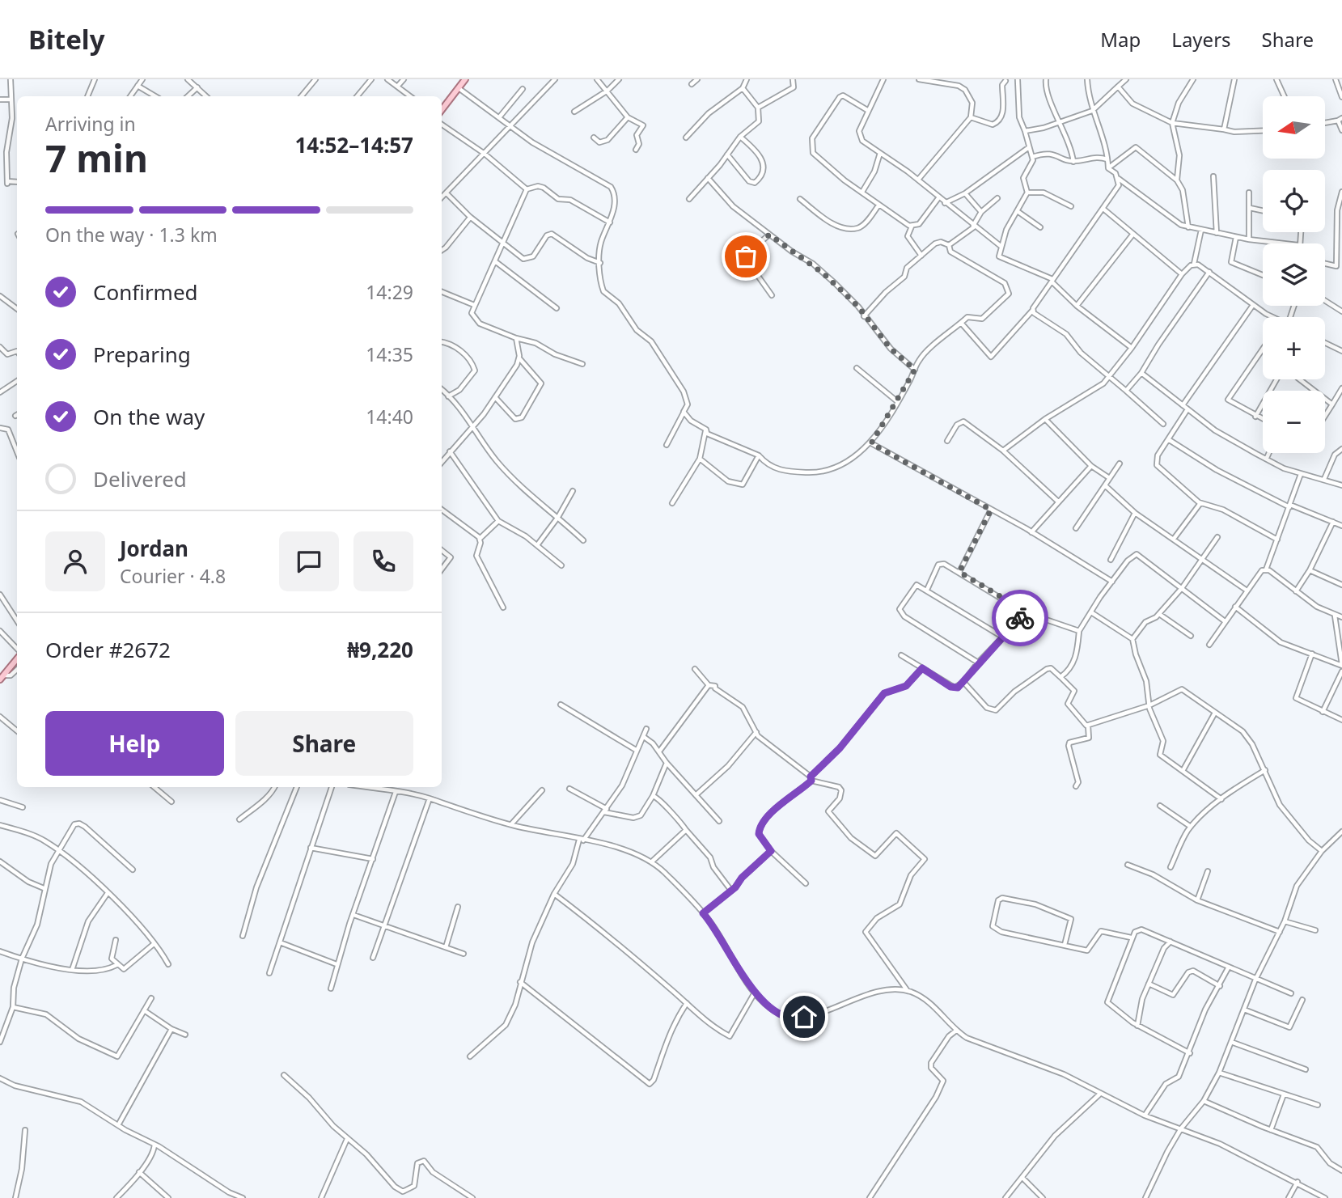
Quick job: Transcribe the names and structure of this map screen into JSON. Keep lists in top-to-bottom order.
{
  "north": "left",
  "page": {
    "header": "Bitely",
    "nav": ["Map", "Layers", "Share"],
    "map_buttons": ["+", "−"],
    "heading": ["7 min", "Arriving in", "14:52–14:57"],
    "panel": [
      "Jordan",
      "Courier · 4.8",
      "Order #2672",
      "₦9,220"
    ],
    "bar": "On the way · 1.3 km",
    "list": [
      ["Confirmed", "14:29"],
      ["Preparing", "14:35"],
      ["On the way", "14:40"],
      "Delivered"
    ],
    "buttons": ["Help", "Share"]
  }
}
